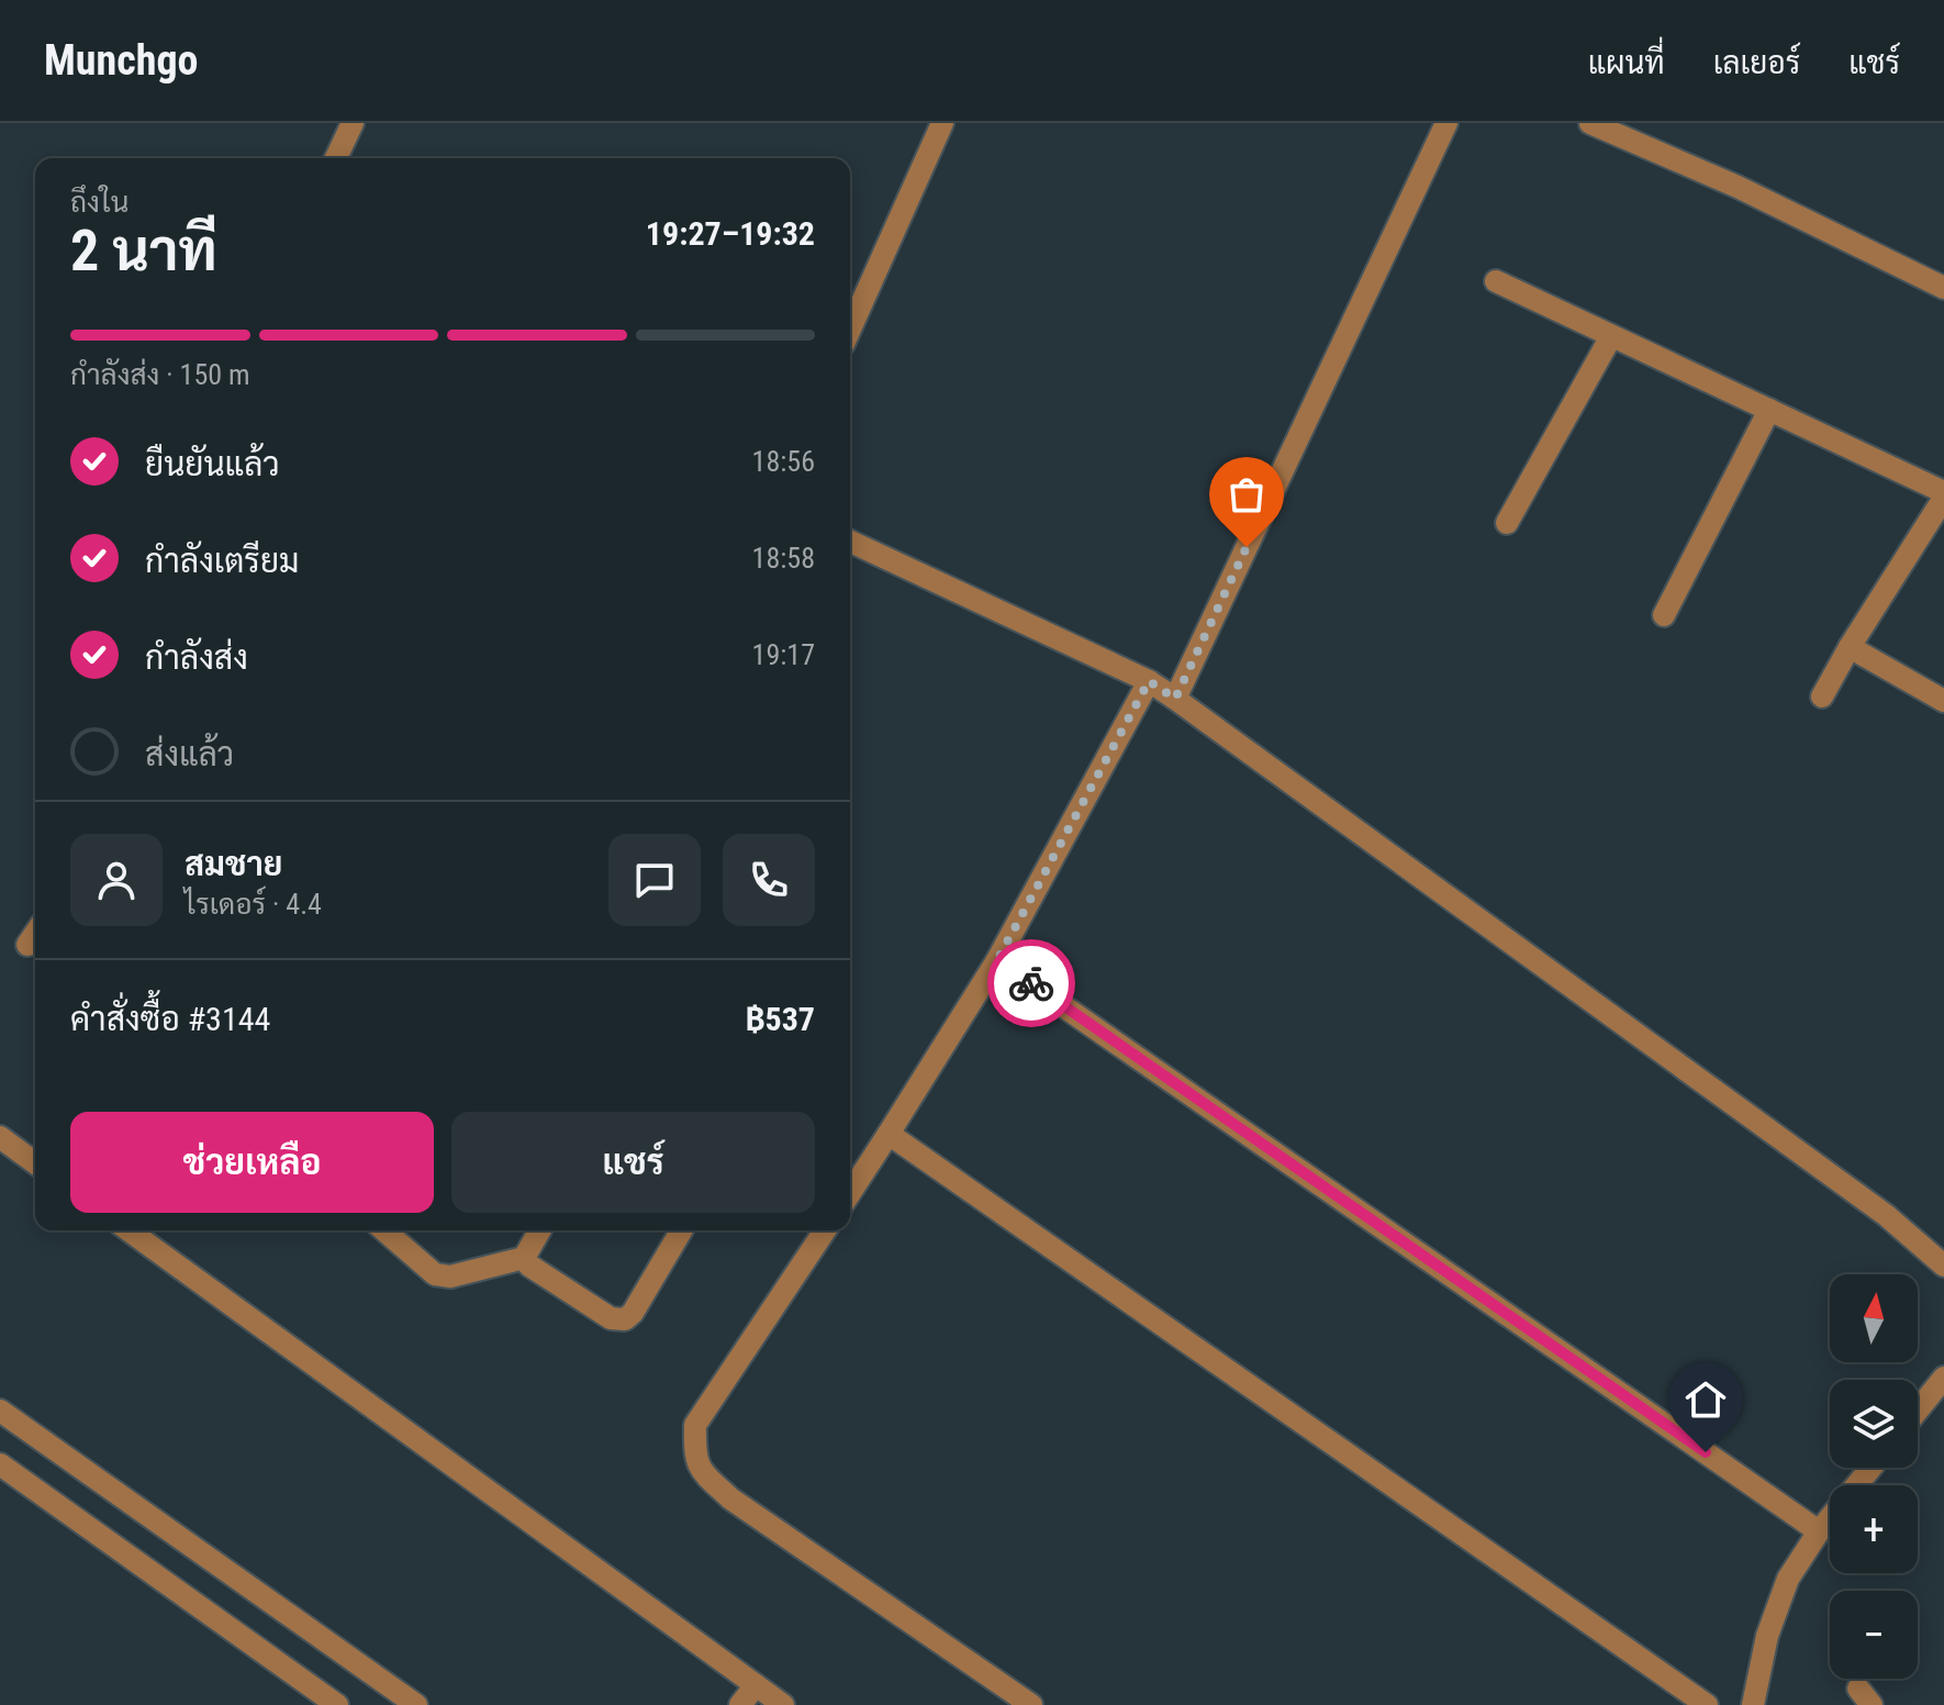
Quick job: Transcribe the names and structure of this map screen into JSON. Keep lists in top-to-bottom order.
{
  "north": "top",
  "page": {
    "header": "Munchgo",
    "nav": ["แผนที่", "เลเยอร์", "แชร์"],
    "heading": ["2 นาที", "ถึงใน", "19:27–19:32"],
    "panel": [
      "สมชาย",
      "ไรเดอร์ · 4.4",
      "คำสั่งซื้อ #3144",
      "฿537"
    ],
    "bar": "กำลังส่ง · 150 m",
    "list": [
      ["ยืนยันแล้ว", "18:56"],
      ["กำลังเตรียม", "18:58"],
      ["กำลังส่ง", "19:17"],
      "ส่งแล้ว"
    ],
    "buttons": ["ช่วยเหลือ", "แชร์"],
    "map_buttons": ["+", "−"]
  }
}
